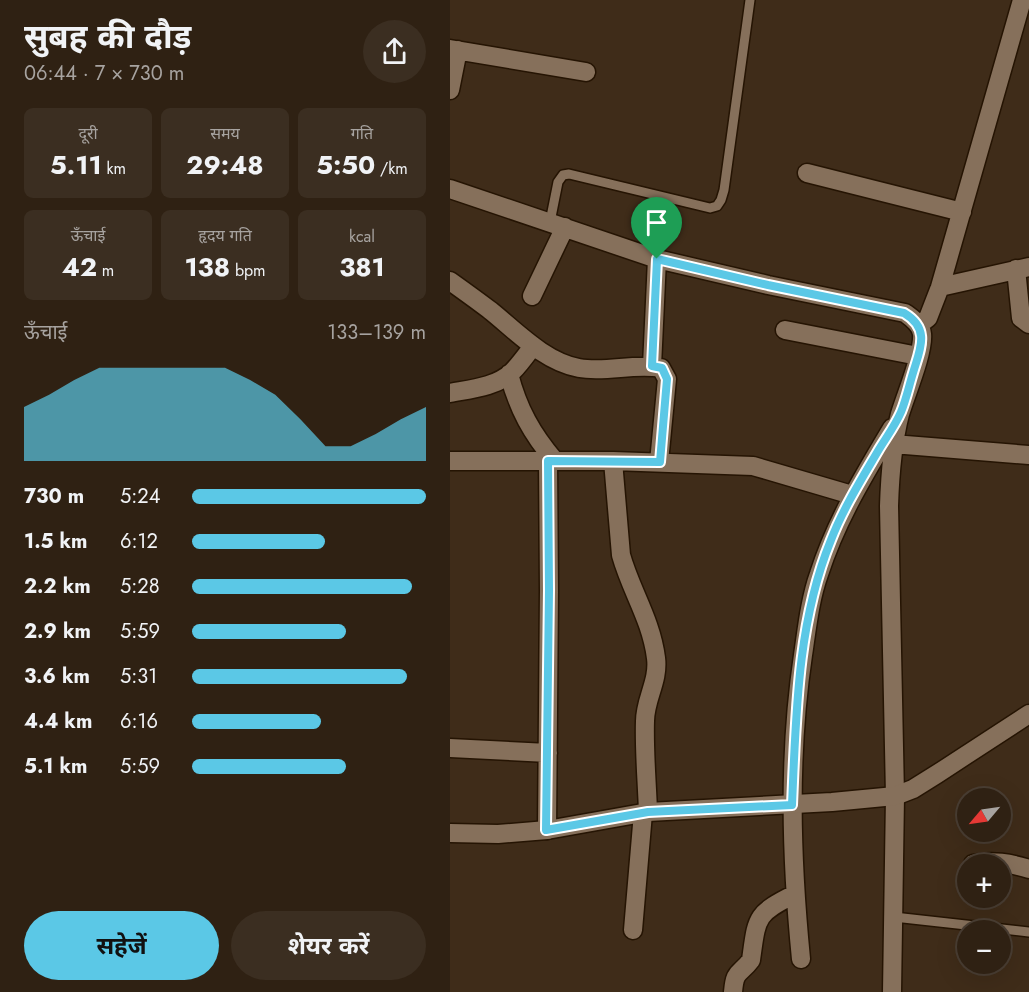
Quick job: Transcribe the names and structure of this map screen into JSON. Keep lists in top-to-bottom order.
{
  "north": "bottom left",
  "page": {
    "heading": ["सुबह की दौड़", "06:44 · 7 × 730 m"],
    "stats": [
      ["दूरी", "5.11 km"],
      ["समय", "29:48"],
      ["गति", "5:50 /km"],
      ["ऊँचाई", "42 m"],
      ["हृदय गति", "138 bpm"],
      ["kcal", "381"]
    ],
    "chart": ["ऊँचाई", "133–139 m"],
    "list": [
      {
        "name": "730 m",
        "note": "5:24"
      },
      {
        "name": "1.5 km",
        "note": "6:12"
      },
      {
        "name": "2.2 km",
        "note": "5:28"
      },
      {
        "name": "2.9 km",
        "note": "5:59"
      },
      {
        "name": "3.6 km",
        "note": "5:31"
      },
      {
        "name": "4.4 km",
        "note": "6:16"
      },
      {
        "name": "5.1 km",
        "note": "5:59"
      }
    ],
    "map_buttons": ["+", "−"],
    "buttons": ["सहेजें", "शेयर करें"]
  }
}
